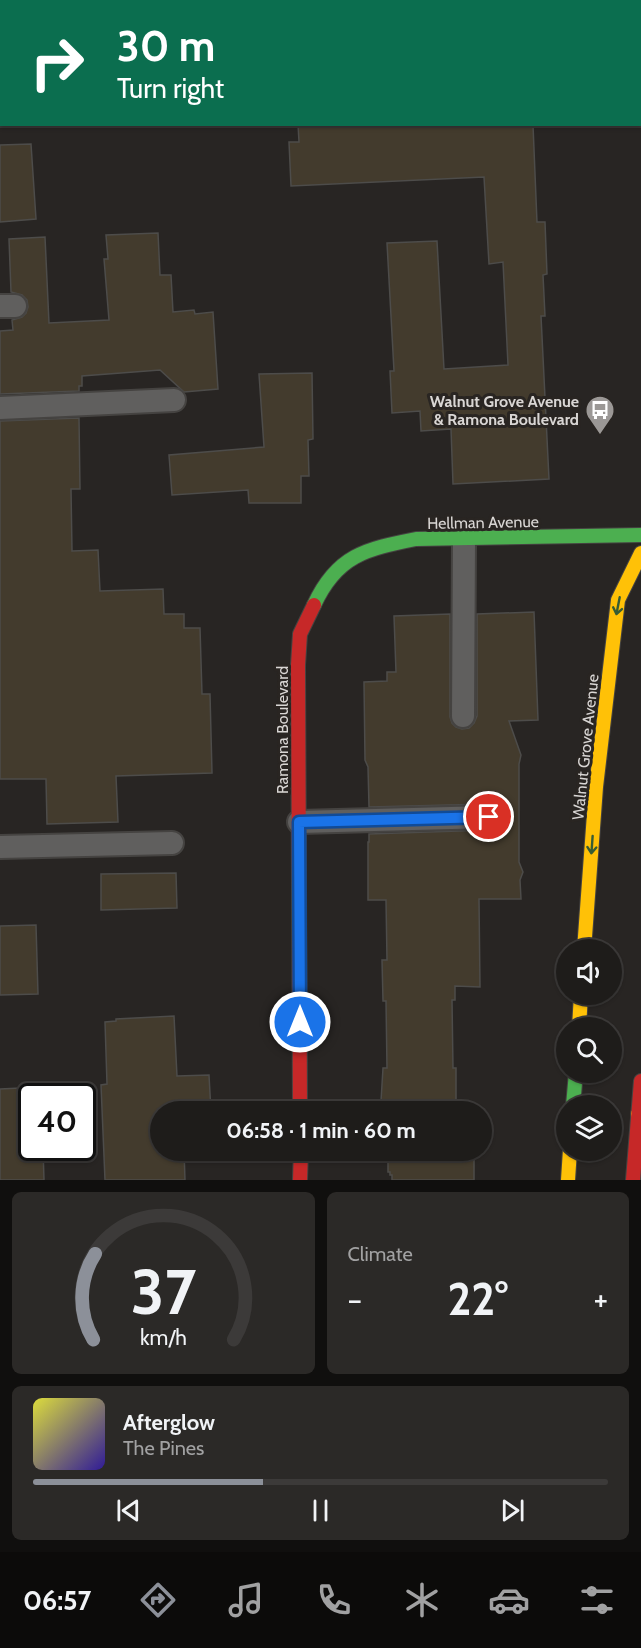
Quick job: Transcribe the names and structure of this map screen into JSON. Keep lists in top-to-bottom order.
{
  "streets": {
    "street": ["Hellman Avenue", "Ramona Boulevard", "Walnut Grove Avenue"]
  },
  "crossings": [
    ["Hellman Avenue", "Ramona Boulevard"]
  ],
  "one_way": ["Walnut Grove Avenue"],
  "places": {
    "bus stop": ["Walnut Grove Avenue & Ramona Boulevard"]
  },
  "page": {
    "turn": ["30 m", "Turn right"],
    "limit": "40",
    "trip": "06:58 · 1 min · 60 m",
    "tile": "Climate",
    "heat": ["−", "22°", "+"],
    "song": ["Afterglow", "The Pines"],
    "tabs": "06:57",
    "gauge": ["37", "km/h"]
  }
}
